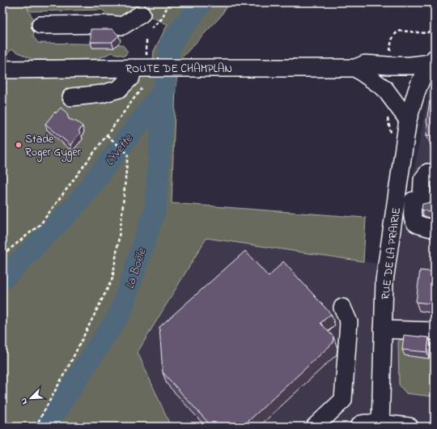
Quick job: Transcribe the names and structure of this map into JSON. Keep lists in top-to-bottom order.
{
  "streets": {
    "street": ["ROUTE DE CHAMPLAN", "RUE DE LA PRAIRIE"]
  },
  "water": ["L'Yvette", "La Boële"],
  "places": ["Stade Roger Gyger"],
  "north": "bottom left"
}
